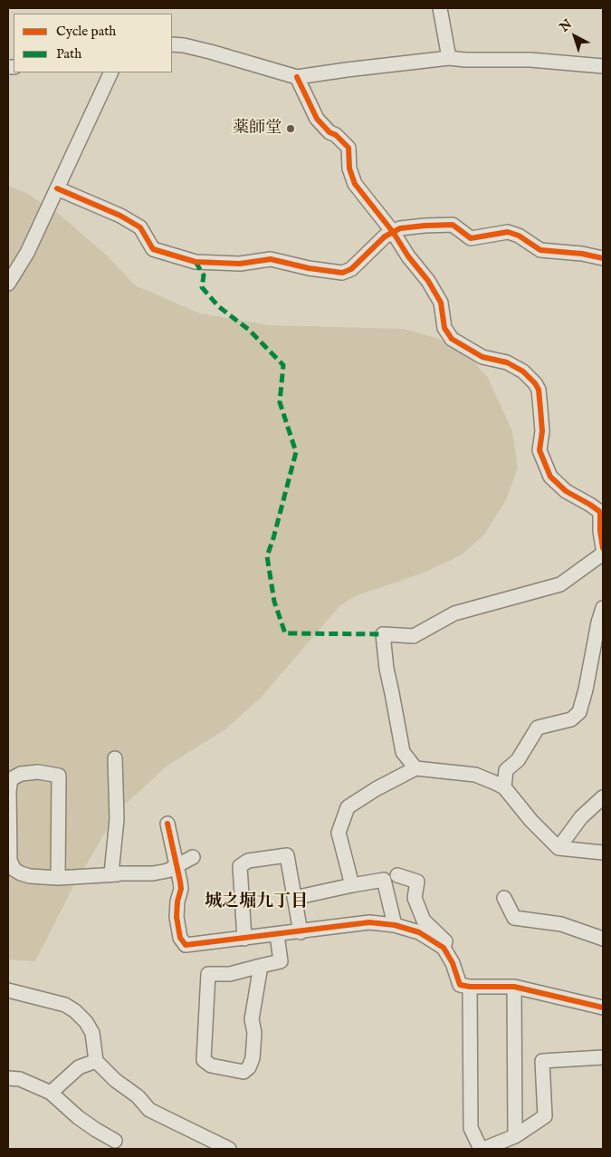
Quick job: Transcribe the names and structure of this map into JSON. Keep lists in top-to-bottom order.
{
  "districts": ["城之堀九丁目"],
  "places": ["薬師堂"],
  "legend": ["Cycle path", "Path"],
  "north": "top left"
}
